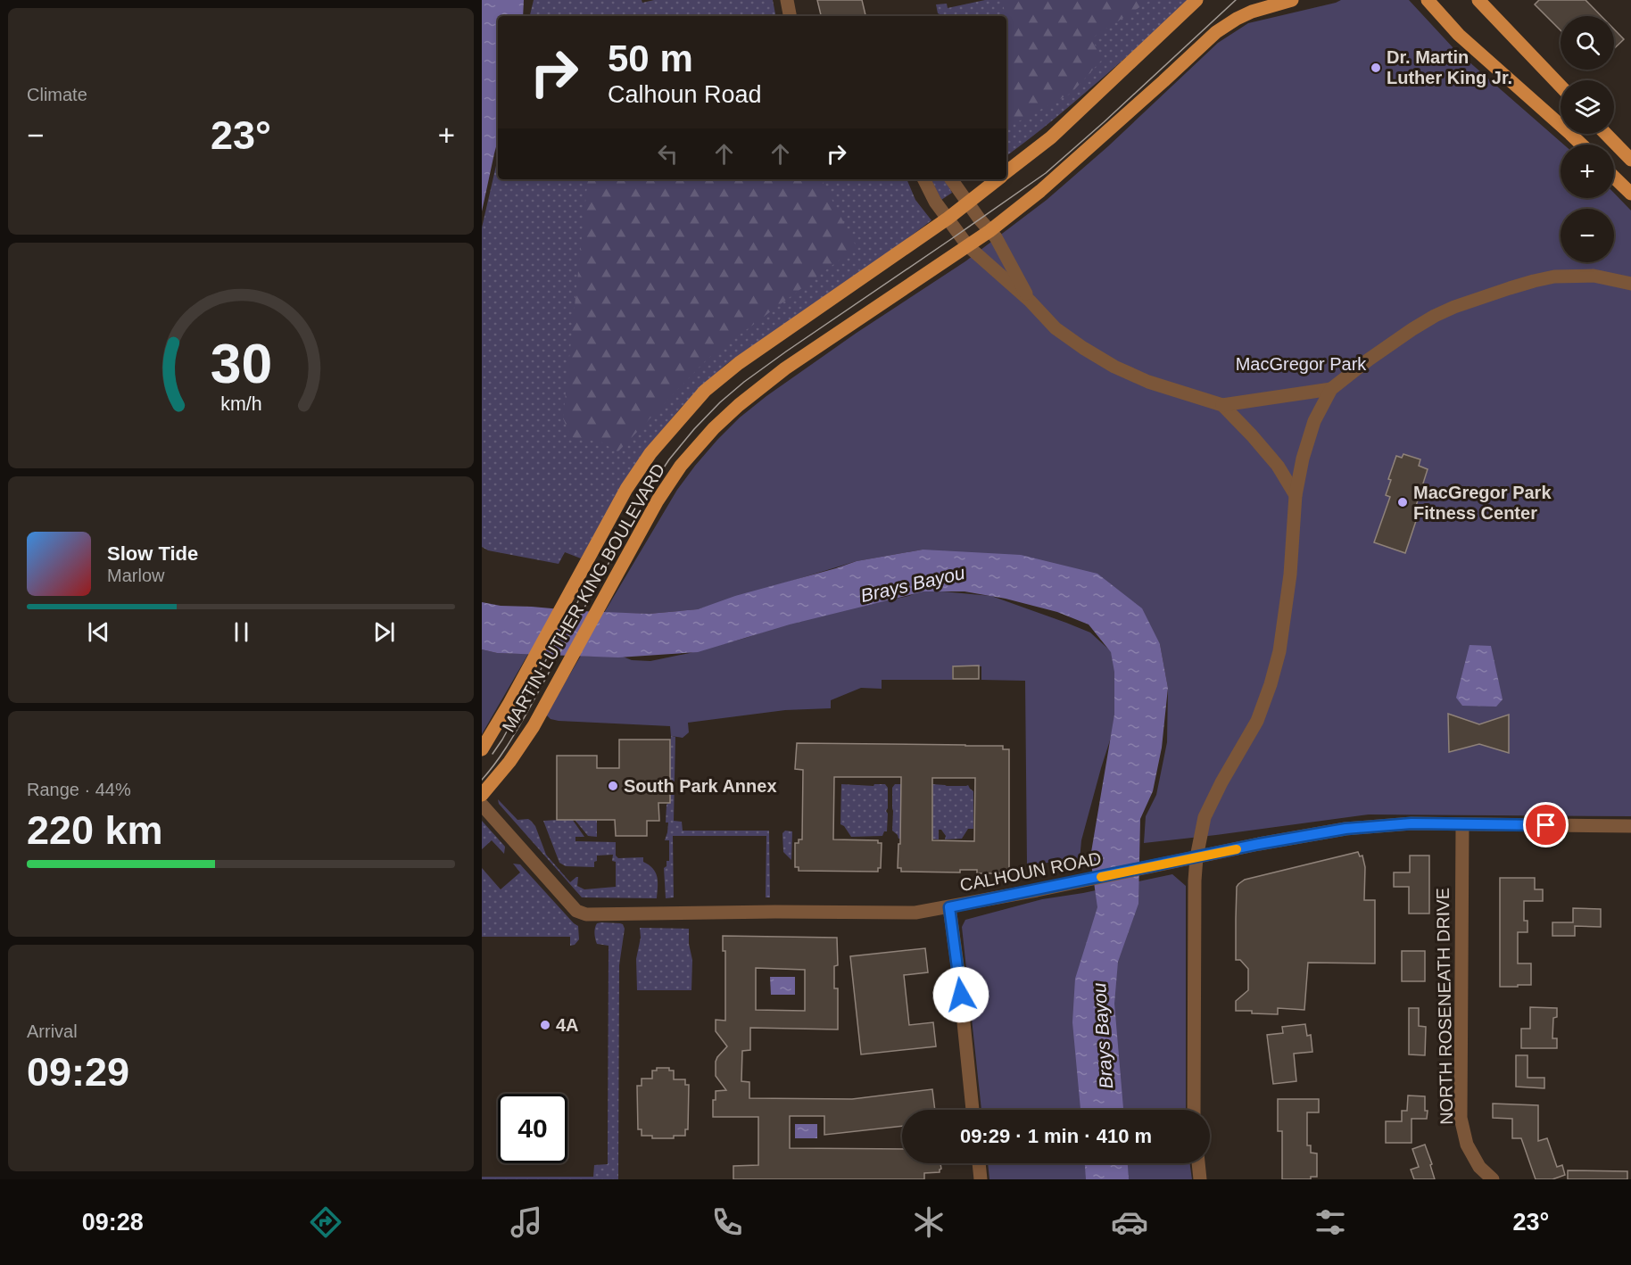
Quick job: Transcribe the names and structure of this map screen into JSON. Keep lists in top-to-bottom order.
{
  "streets": {
    "main road": ["MARTIN LUTHER KING BOULEVARD"],
    "street": ["CALHOUN ROAD", "NORTH ROSENEATH DRIVE"]
  },
  "crossings": [
    ["CALHOUN ROAD", "NORTH ROSENEATH DRIVE"]
  ],
  "water": ["Brays Bayou"],
  "parks": ["MacGregor Park"],
  "places": [
    "Dr. Martin Luther King Jr.",
    "MacGregor Park Fitness Center",
    "South Park Annex",
    "4A"
  ],
  "page": {
    "tile": [
      "Climate",
      ["Range · 44%", "220 km"],
      ["Arrival", "09:29"]
    ],
    "map_buttons": ["+", "−"],
    "turn": ["50 m", "Calhoun Road"],
    "heat": ["−", "23°", "+"],
    "song": ["Slow Tide", "Marlow"],
    "limit": "40",
    "trip": "09:29 · 1 min · 410 m",
    "tabs": ["09:28", "23°"],
    "gauge": ["30", "km/h"]
  }
}
